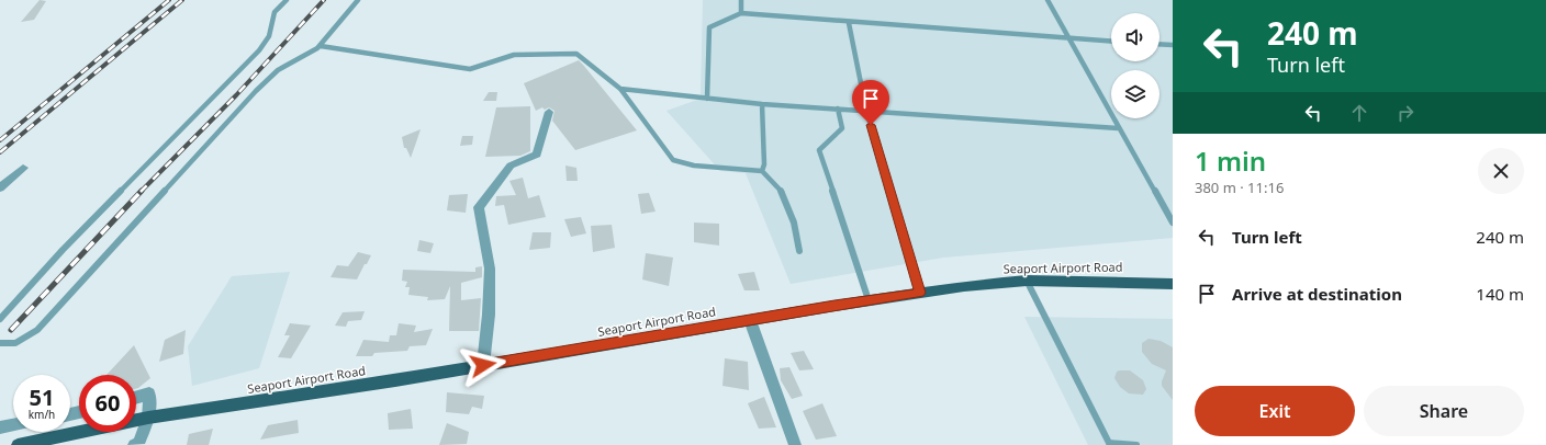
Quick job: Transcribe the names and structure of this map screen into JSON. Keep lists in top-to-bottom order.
{
  "streets": {
    "main road": ["Seaport Airport Road"]
  },
  "page": {
    "turn": ["240 m", "Turn left"],
    "heading": ["1 min", "380 m · 11:16"],
    "list": [
      {
        "name": "Turn left",
        "value": "240 m"
      },
      {
        "name": "Arrive at destination",
        "value": "140 m"
      }
    ],
    "speed": "51 km/h",
    "limit": "60",
    "buttons": ["Exit", "Share"]
  }
}
